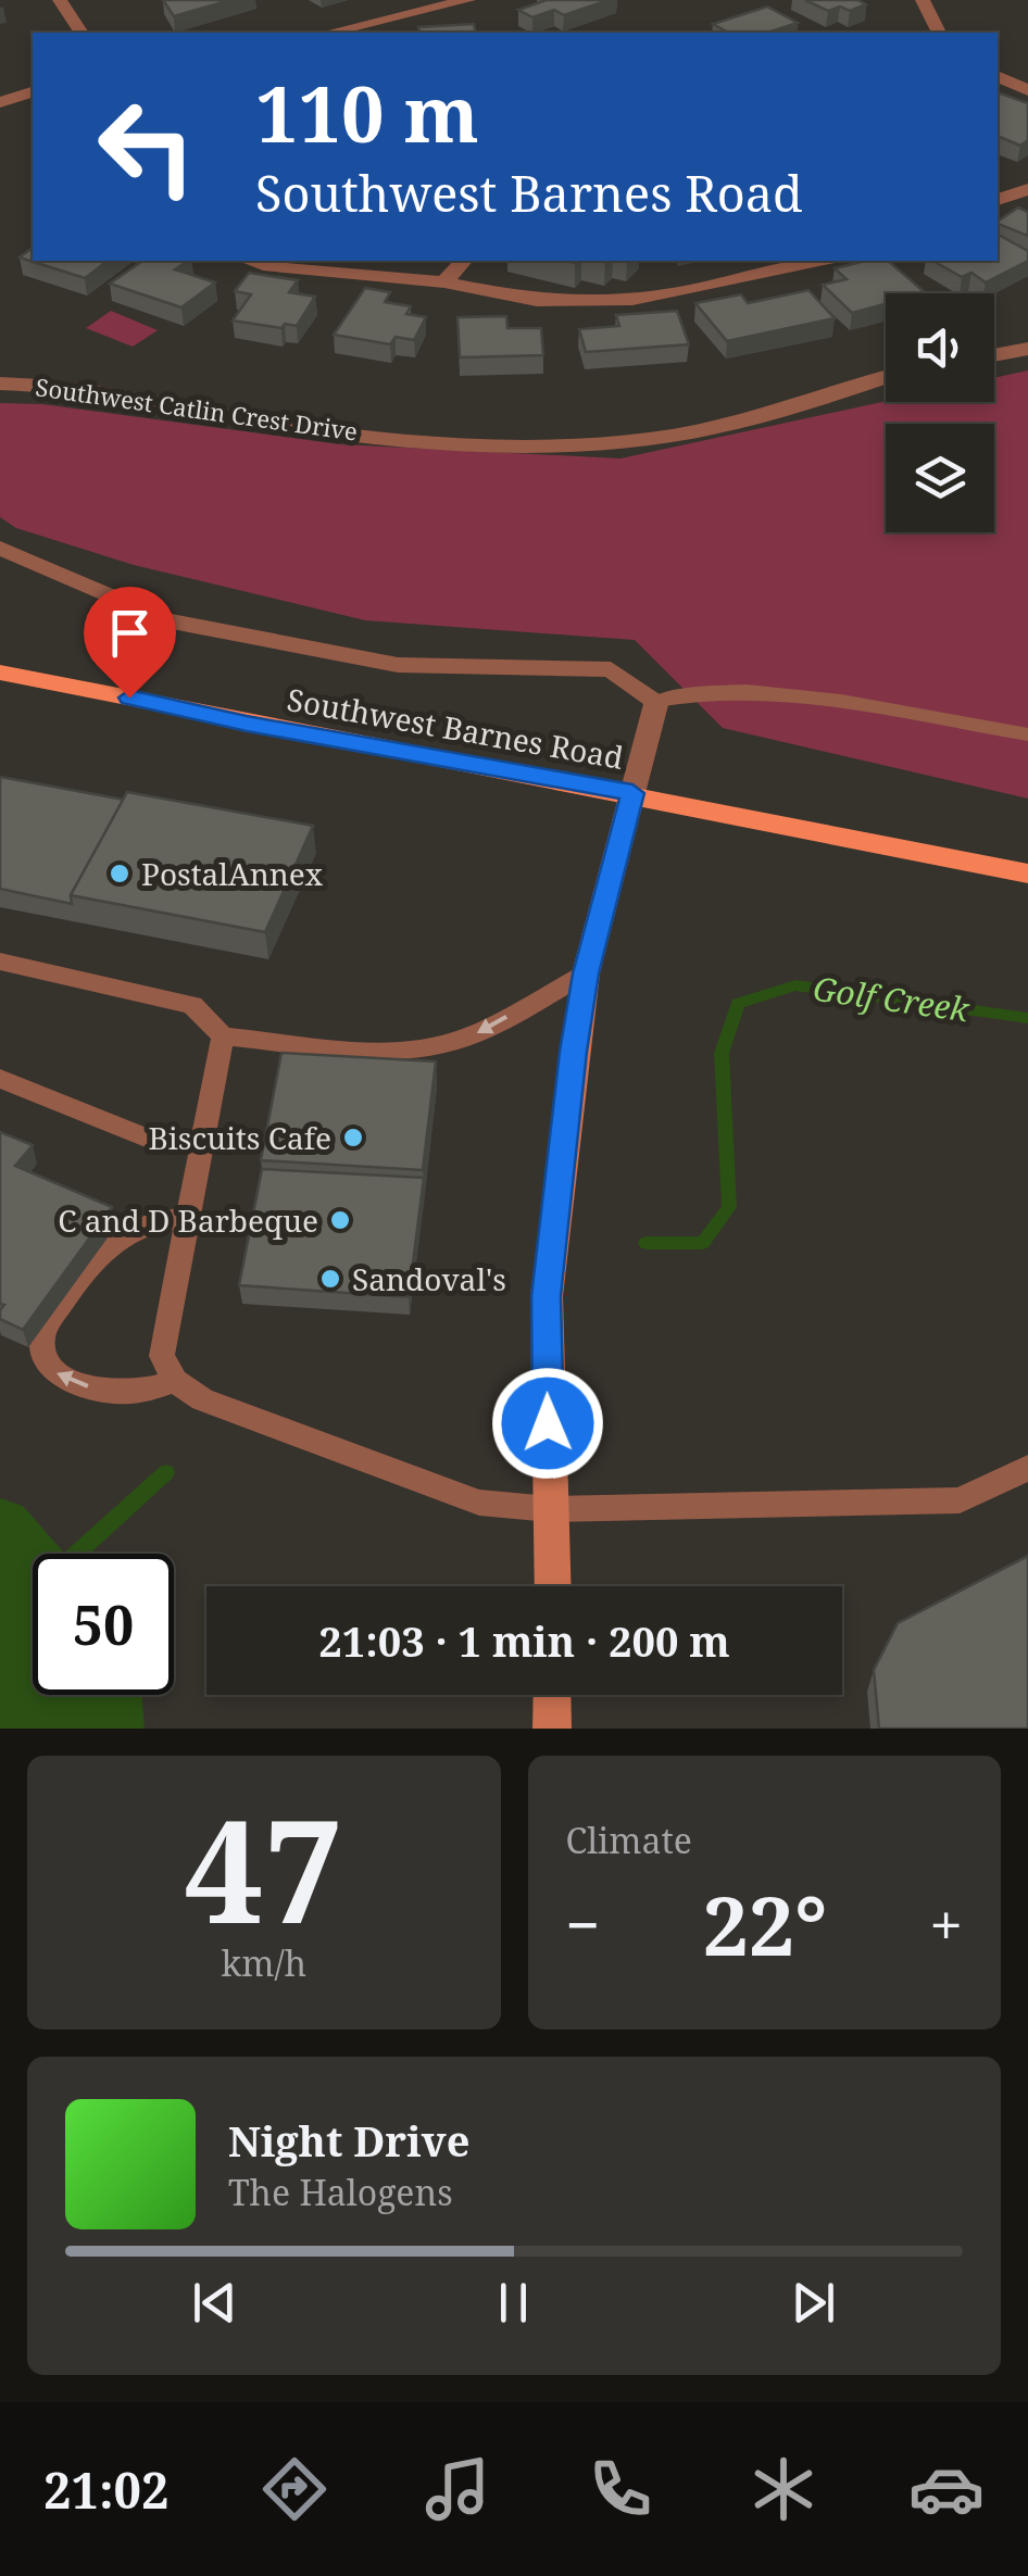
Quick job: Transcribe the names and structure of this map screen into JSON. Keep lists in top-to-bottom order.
{
  "streets": {
    "main road": ["Southwest Barnes Road"],
    "street": ["Southwest Catlin Crest Drive"]
  },
  "water": ["Golf Creek"],
  "places": [
    "PostalAnnex",
    "Biscuits Cafe",
    "C and D Barbeque",
    "Sandoval's"
  ],
  "page": {
    "turn": ["110 m", "Southwest Barnes Road"],
    "limit": "50",
    "trip": "21:03 · 1 min · 200 m",
    "tile": [
      ["47", "km/h"],
      "Climate"
    ],
    "heat": ["−", "22°", "+"],
    "song": ["Night Drive", "The Halogens"],
    "tabs": "21:02"
  }
}
